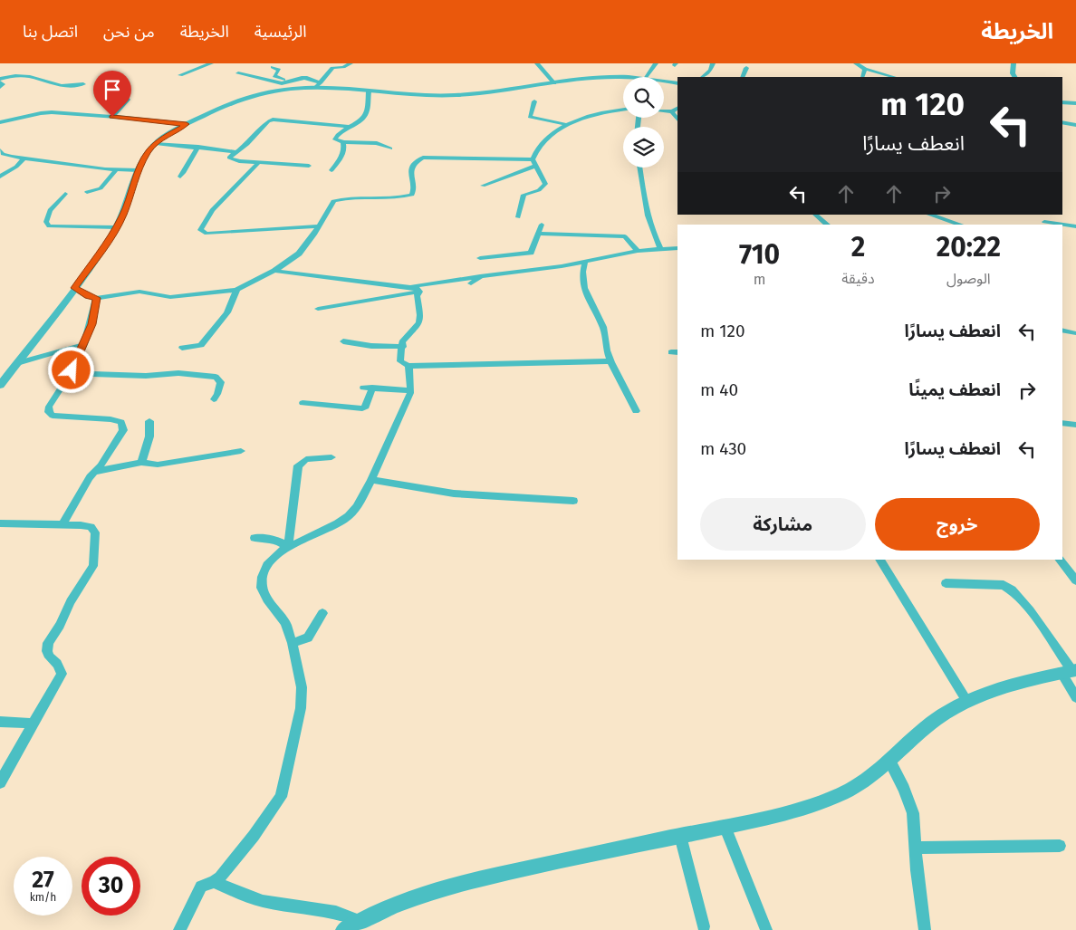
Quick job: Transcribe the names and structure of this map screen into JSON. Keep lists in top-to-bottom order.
{
  "page": {
    "header": "الخريطة",
    "nav": [
      "الرئيسية",
      "الخريطة",
      "من نحن",
      "اتصل بنا"
    ],
    "turn": ["120 m", "انعطف يسارًا"],
    "eta": [
      "20:22",
      "الوصول",
      "2",
      "دقيقة",
      "710",
      "m"
    ],
    "list": [
      {
        "name": "انعطف يسارًا",
        "value": "120 m"
      },
      {
        "name": "انعطف يمينًا",
        "value": "40 m"
      },
      {
        "name": "انعطف يسارًا",
        "value": "430 m"
      }
    ],
    "buttons": ["خروج", "مشاركة"],
    "speed": "27 km/h",
    "limit": "30"
  }
}
